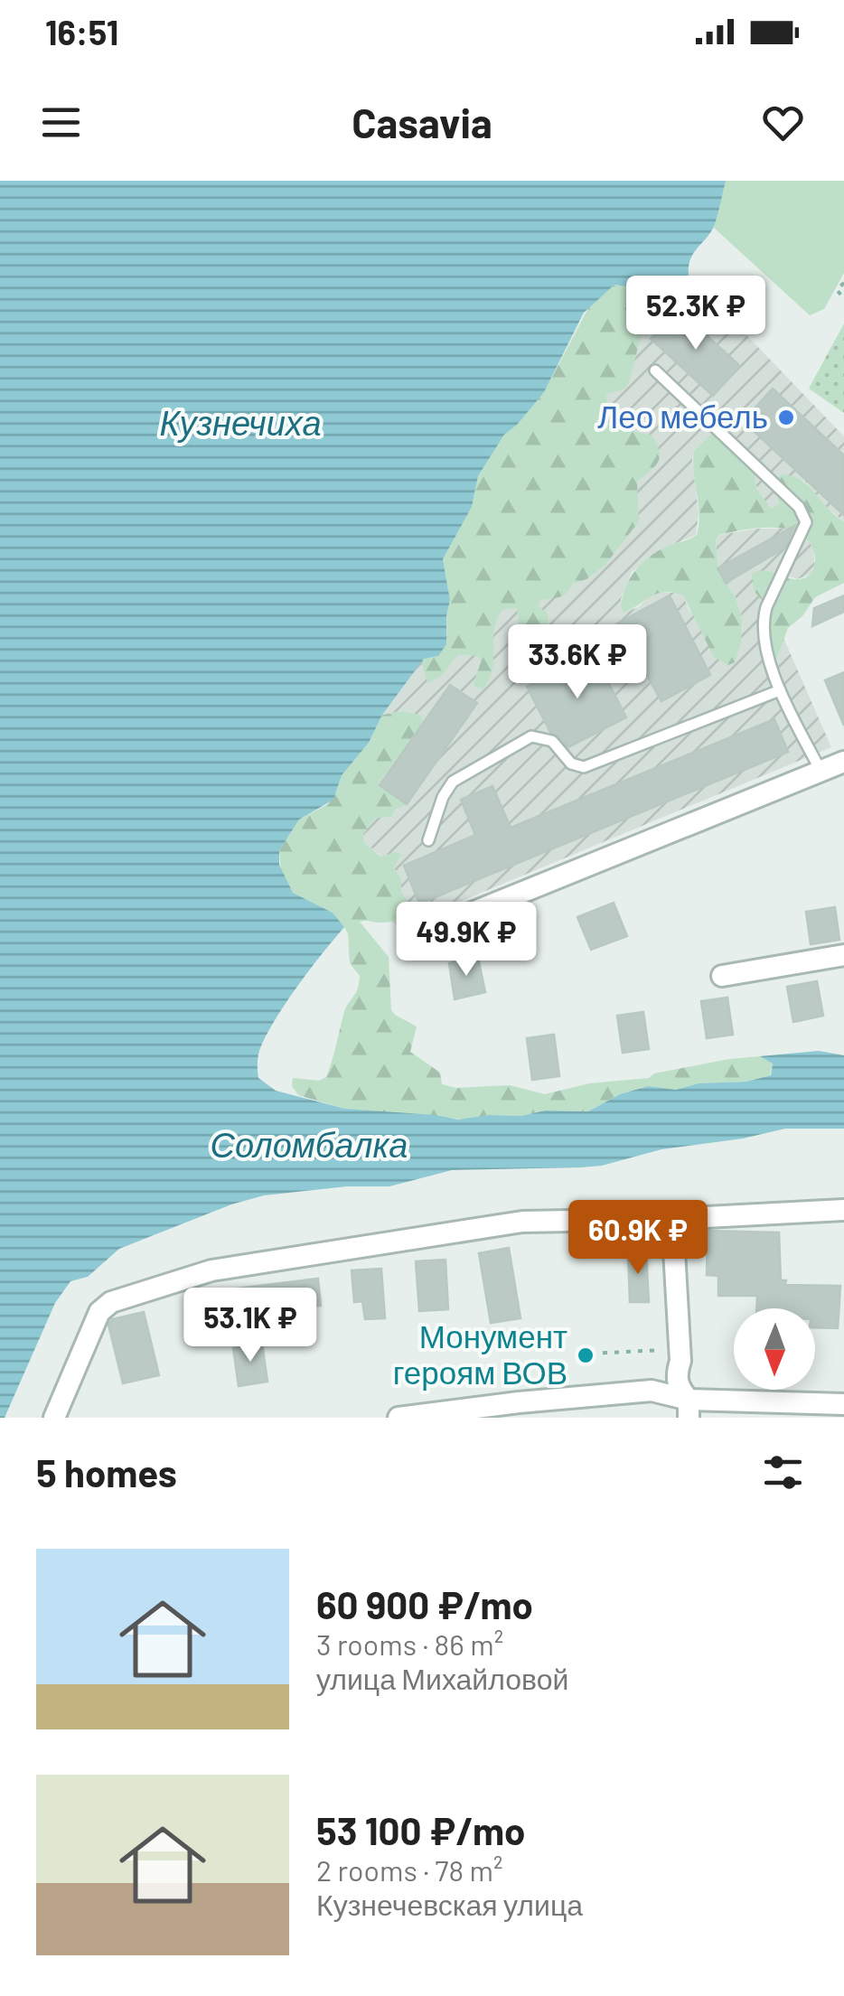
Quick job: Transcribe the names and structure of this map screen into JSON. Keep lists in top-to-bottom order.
{
  "water": ["Кузнечиха", "Соломбалка"],
  "places": ["Лео мебель", "Монумент героям ВОВ"],
  "north": "bottom",
  "page": {
    "status": "16:51",
    "header": "Casavia",
    "price": [
      "52.3K ₽",
      "33.6K ₽",
      "49.9K ₽",
      "60.9K ₽",
      "53.1K ₽"
    ],
    "heading": "5 homes",
    "list": [
      {
        "name": "60 900 ₽/mo",
        "note": "3 rooms · 86 m² · улица Михайловой"
      },
      {
        "name": "53 100 ₽/mo",
        "note": "2 rooms · 78 m² · Кузнечевская улица"
      }
    ]
  }
}
